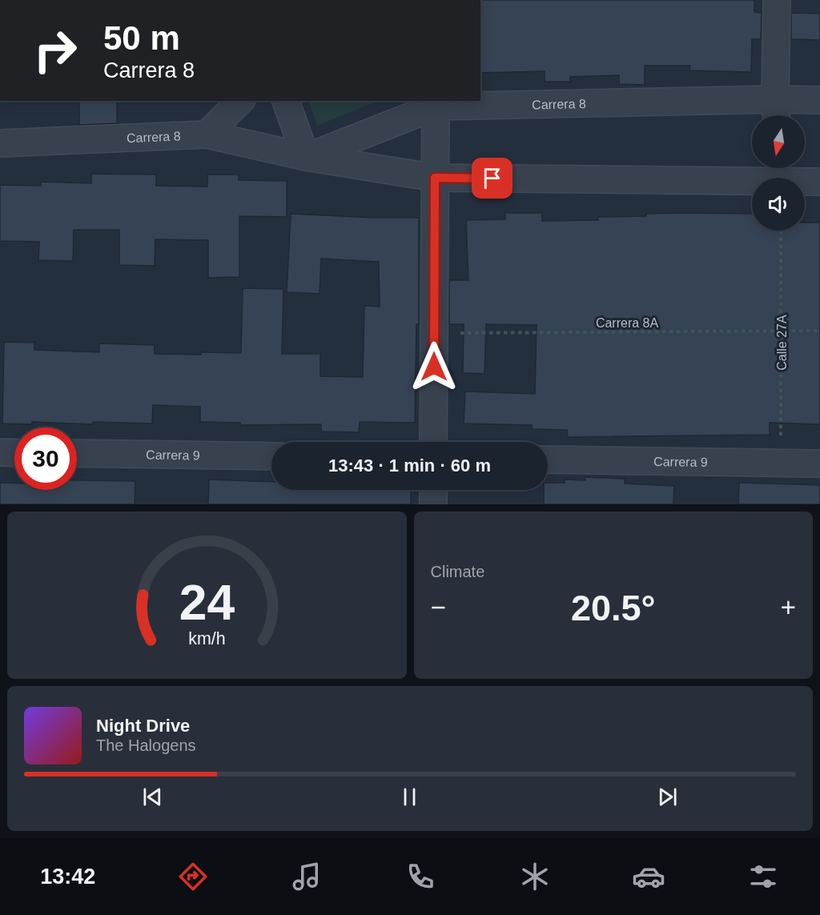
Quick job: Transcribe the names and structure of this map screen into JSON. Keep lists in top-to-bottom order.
{
  "streets": {
    "street": ["Carrera 8", "Carrera 9"],
    "path": ["Carrera 8A", "Calle 27A"]
  },
  "crossings": [
    ["Carrera 8A", "Calle 27A"],
    ["Calle 27A", "Carrera 9"]
  ],
  "north": "bottom",
  "page": {
    "turn": ["50 m", "Carrera 8"],
    "limit": "30",
    "trip": "13:43 · 1 min · 60 m",
    "tile": "Climate",
    "heat": ["−", "20.5°", "+"],
    "song": ["Night Drive", "The Halogens"],
    "tabs": "13:42",
    "gauge": ["24", "km/h"]
  }
}
